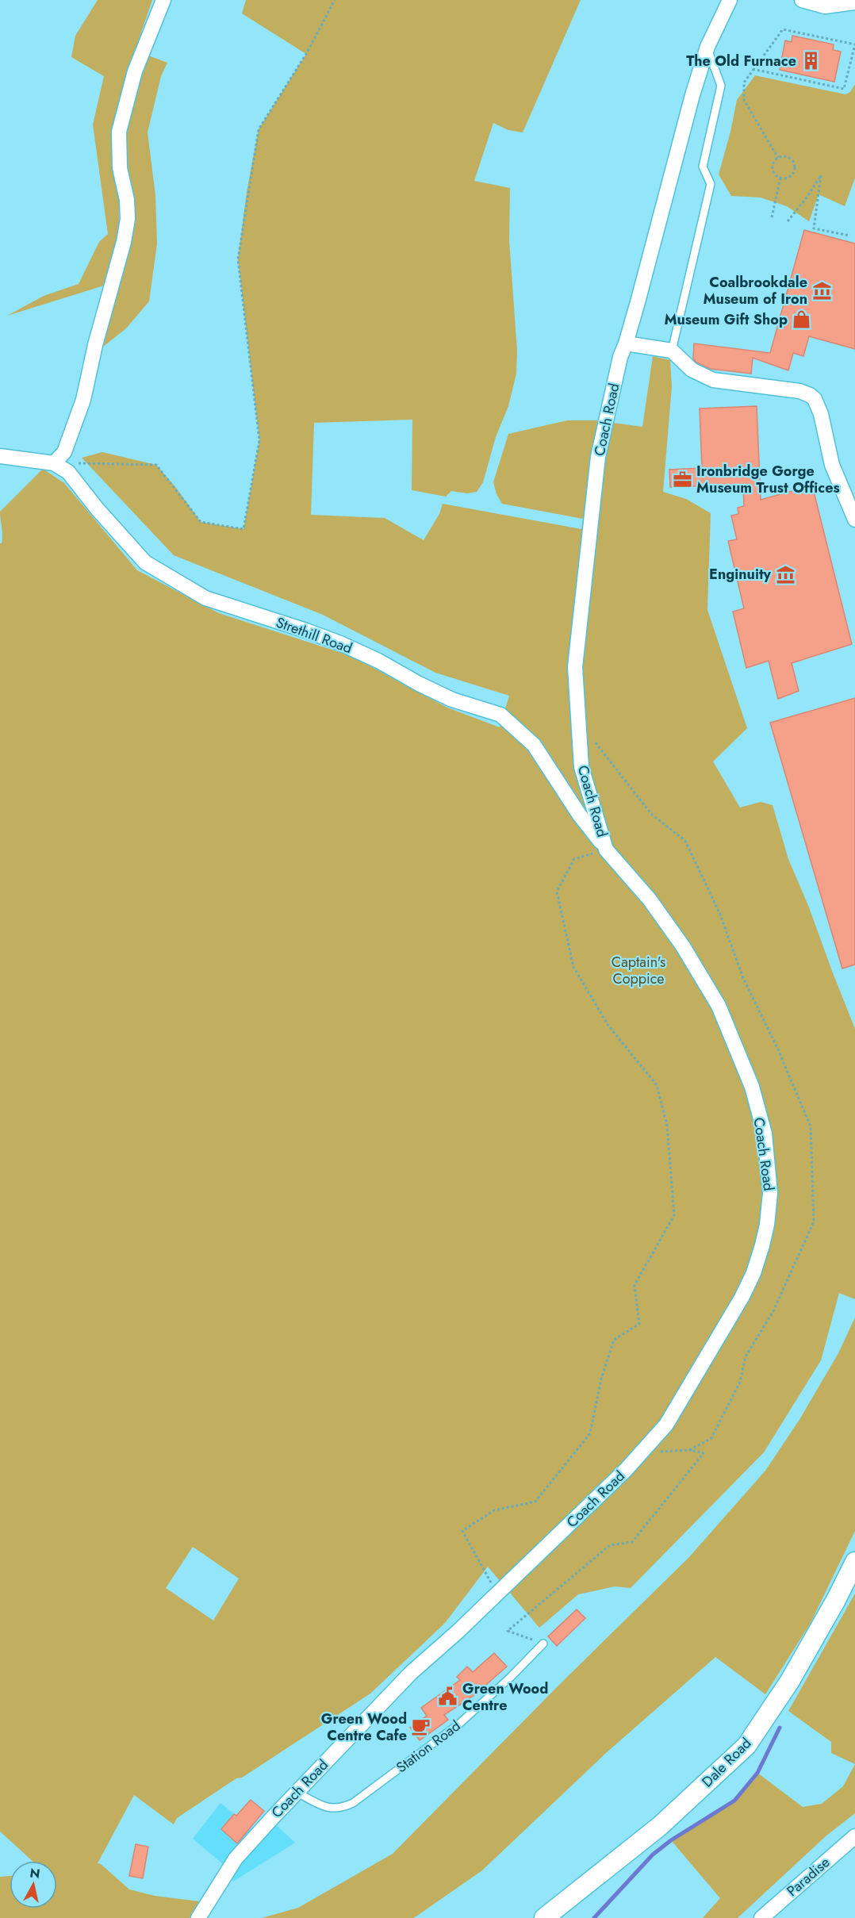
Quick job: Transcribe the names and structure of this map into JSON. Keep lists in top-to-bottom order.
{
  "streets": {
    "street": [
      "Coach Road",
      "Strethill Road",
      "Dale Road",
      "Paradise"
    ],
    "lane": ["Station Road"]
  },
  "crossings": [
    ["Coach Road", "Strethill Road"],
    ["Coach Road", "Station Road"]
  ],
  "parks": ["Captain's Coppice"],
  "places": {
    "building": ["The Old Furnace"],
    "museum": ["Coalbrookdale Museum of Iron", "Enginuity"],
    "shop": ["Museum Gift Shop"],
    "office": ["Ironbridge Gorge Museum Trust Offices"],
    "public building": ["Green Wood Centre"],
    "cafe": ["Green Wood Centre Cafe"]
  },
  "north": "top"
}
